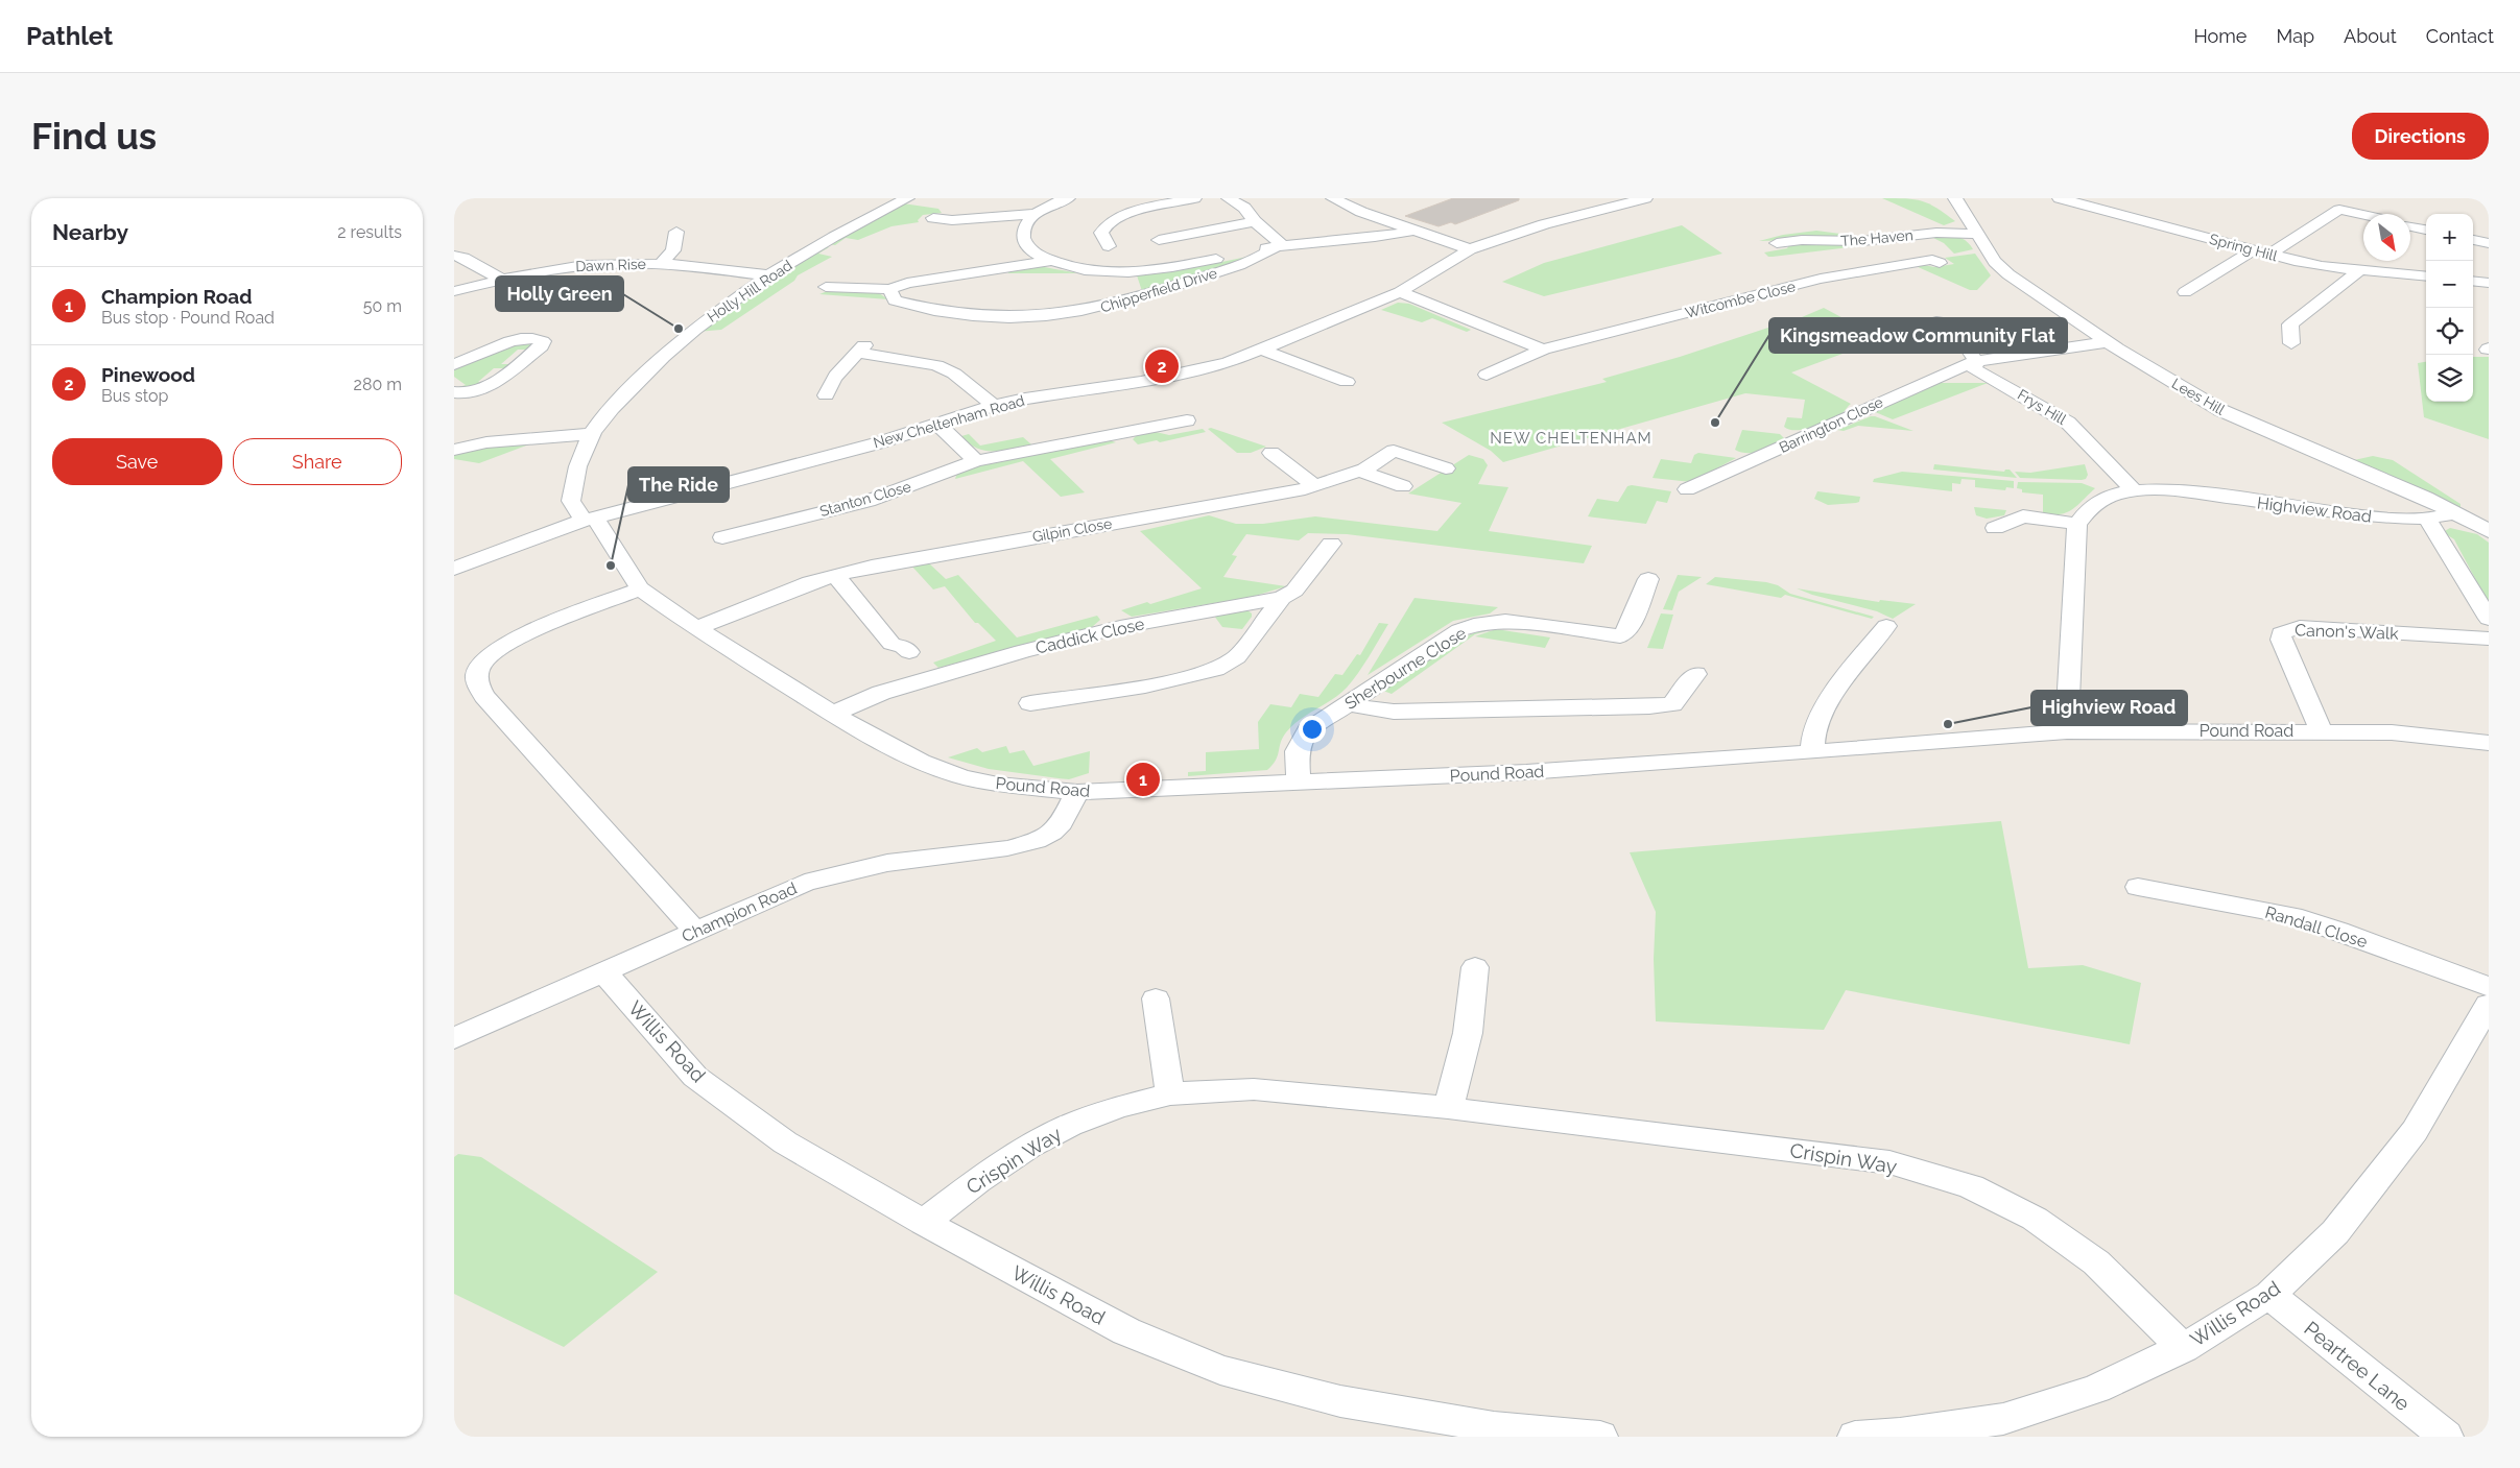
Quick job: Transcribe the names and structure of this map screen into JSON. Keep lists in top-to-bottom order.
{
  "streets": {
    "street": [
      "The Haven",
      "Spring Hill",
      "Dawn Rise",
      "Chipperfield Drive",
      "Holly Hill Road",
      "Witcombe Close",
      "Lees Hill",
      "Frys Hill",
      "New Cheltenham Road",
      "Barrington Close",
      "Stanton Close",
      "Highview Road",
      "Gilpin Close",
      "Canon's Walk",
      "Caddick Close",
      "Sherbourne Close",
      "Pound Road",
      "Champion Road",
      "Randall Close",
      "Willis Road",
      "Crispin Way",
      "Peartree Lane"
    ]
  },
  "crossings": [
    ["The Haven", "Lees Hill"],
    ["Dawn Rise", "Holly Hill Road"],
    ["Holly Hill Road", "New Cheltenham Road"],
    ["Holly Hill Road", "Pound Road"],
    ["Lees Hill", "Barrington Close"],
    ["Lees Hill", "Highview Road"],
    ["Frys Hill", "Barrington Close"],
    ["Frys Hill", "Highview Road"],
    ["New Cheltenham Road", "Pound Road"],
    ["Gilpin Close", "Pound Road"],
    ["Canon's Walk", "Pound Road"],
    ["Caddick Close", "Pound Road"],
    ["Sherbourne Close", "Pound Road"],
    ["Pound Road", "Champion Road"],
    ["Champion Road", "Willis Road"],
    ["Willis Road", "Crispin Way"],
    ["Willis Road", "Peartree Lane"]
  ],
  "districts": ["NEW CHELTENHAM"],
  "places": [
    "Holly Green",
    "Kingsmeadow Community Flat",
    "The Ride",
    "Highview Road"
  ],
  "north": "bottom right",
  "page": {
    "header": "Pathlet",
    "nav": [
      "Home",
      "Map",
      "About",
      "Contact"
    ],
    "buttons": [
      "Directions",
      ["Save", "Share"]
    ],
    "title": "Find us",
    "heading": ["Nearby", "2 results"],
    "map_buttons": ["+", "−"],
    "list": [
      {
        "mark": "1",
        "name": "Champion Road",
        "note": "Bus stop · Pound Road",
        "value": "50 m"
      },
      {
        "mark": "2",
        "name": "Pinewood",
        "note": "Bus stop",
        "value": "280 m"
      }
    ],
    "pins": ["2", "1"]
  }
}
